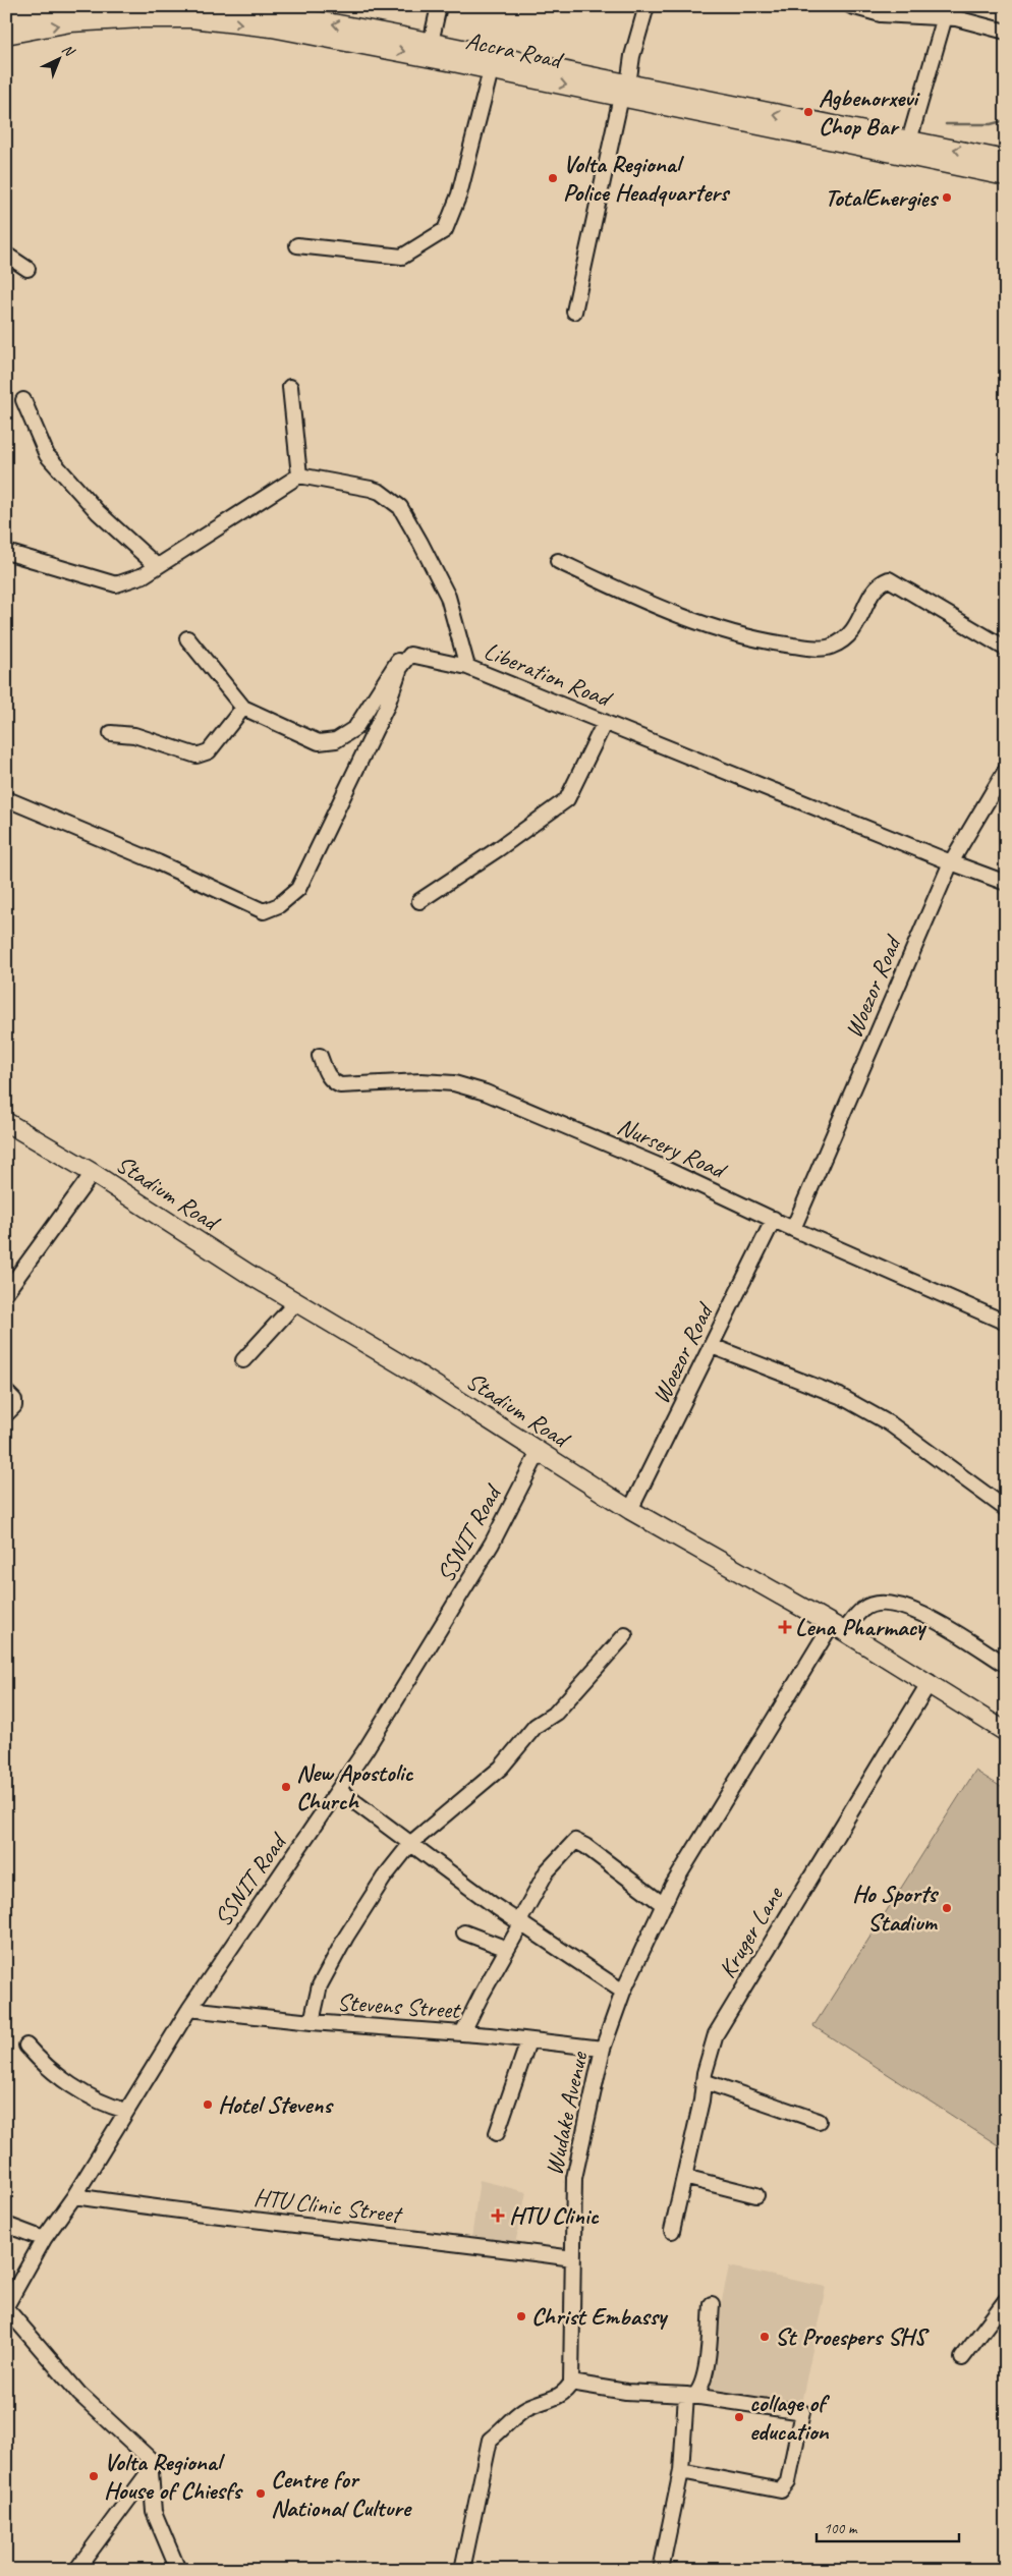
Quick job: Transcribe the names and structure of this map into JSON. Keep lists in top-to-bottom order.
{
  "streets": {
    "main road": ["Accra Road", "Stadium Road"],
    "street": [
      "Liberation Road",
      "Woezor Road",
      "Nursery Road",
      "SSNIT Road",
      "Kruger Lane",
      "Stevens Street",
      "Wudake Avenue",
      "HTU Clinic Street"
    ]
  },
  "crossings": [
    ["Liberation Road", "Woezor Road"],
    ["Woezor Road", "Nursery Road"],
    ["Woezor Road", "Stadium Road"],
    ["Stadium Road", "SSNIT Road"],
    ["Stadium Road", "Kruger Lane"],
    ["Stadium Road", "Wudake Avenue"],
    ["SSNIT Road", "Stevens Street"],
    ["SSNIT Road", "HTU Clinic Street"],
    ["Stevens Street", "Wudake Avenue"],
    ["Wudake Avenue", "HTU Clinic Street"]
  ],
  "places": {
    "other": [
      "Agbenorxevi Chop Bar",
      "Volta Regional Police Headquarters",
      "TotalEnergies",
      "New Apostolic Church",
      "Ho Sports Stadium",
      "Hotel Stevens",
      "Christ Embassy",
      "St Proespers SHS",
      "collage of education",
      "Volta Regional House of Chiesfs",
      "Centre for National Culture"
    ],
    "health": ["Lena Pharmacy", "HTU Clinic"]
  },
  "scale_bar": "100 m",
  "north": "top right"
}
